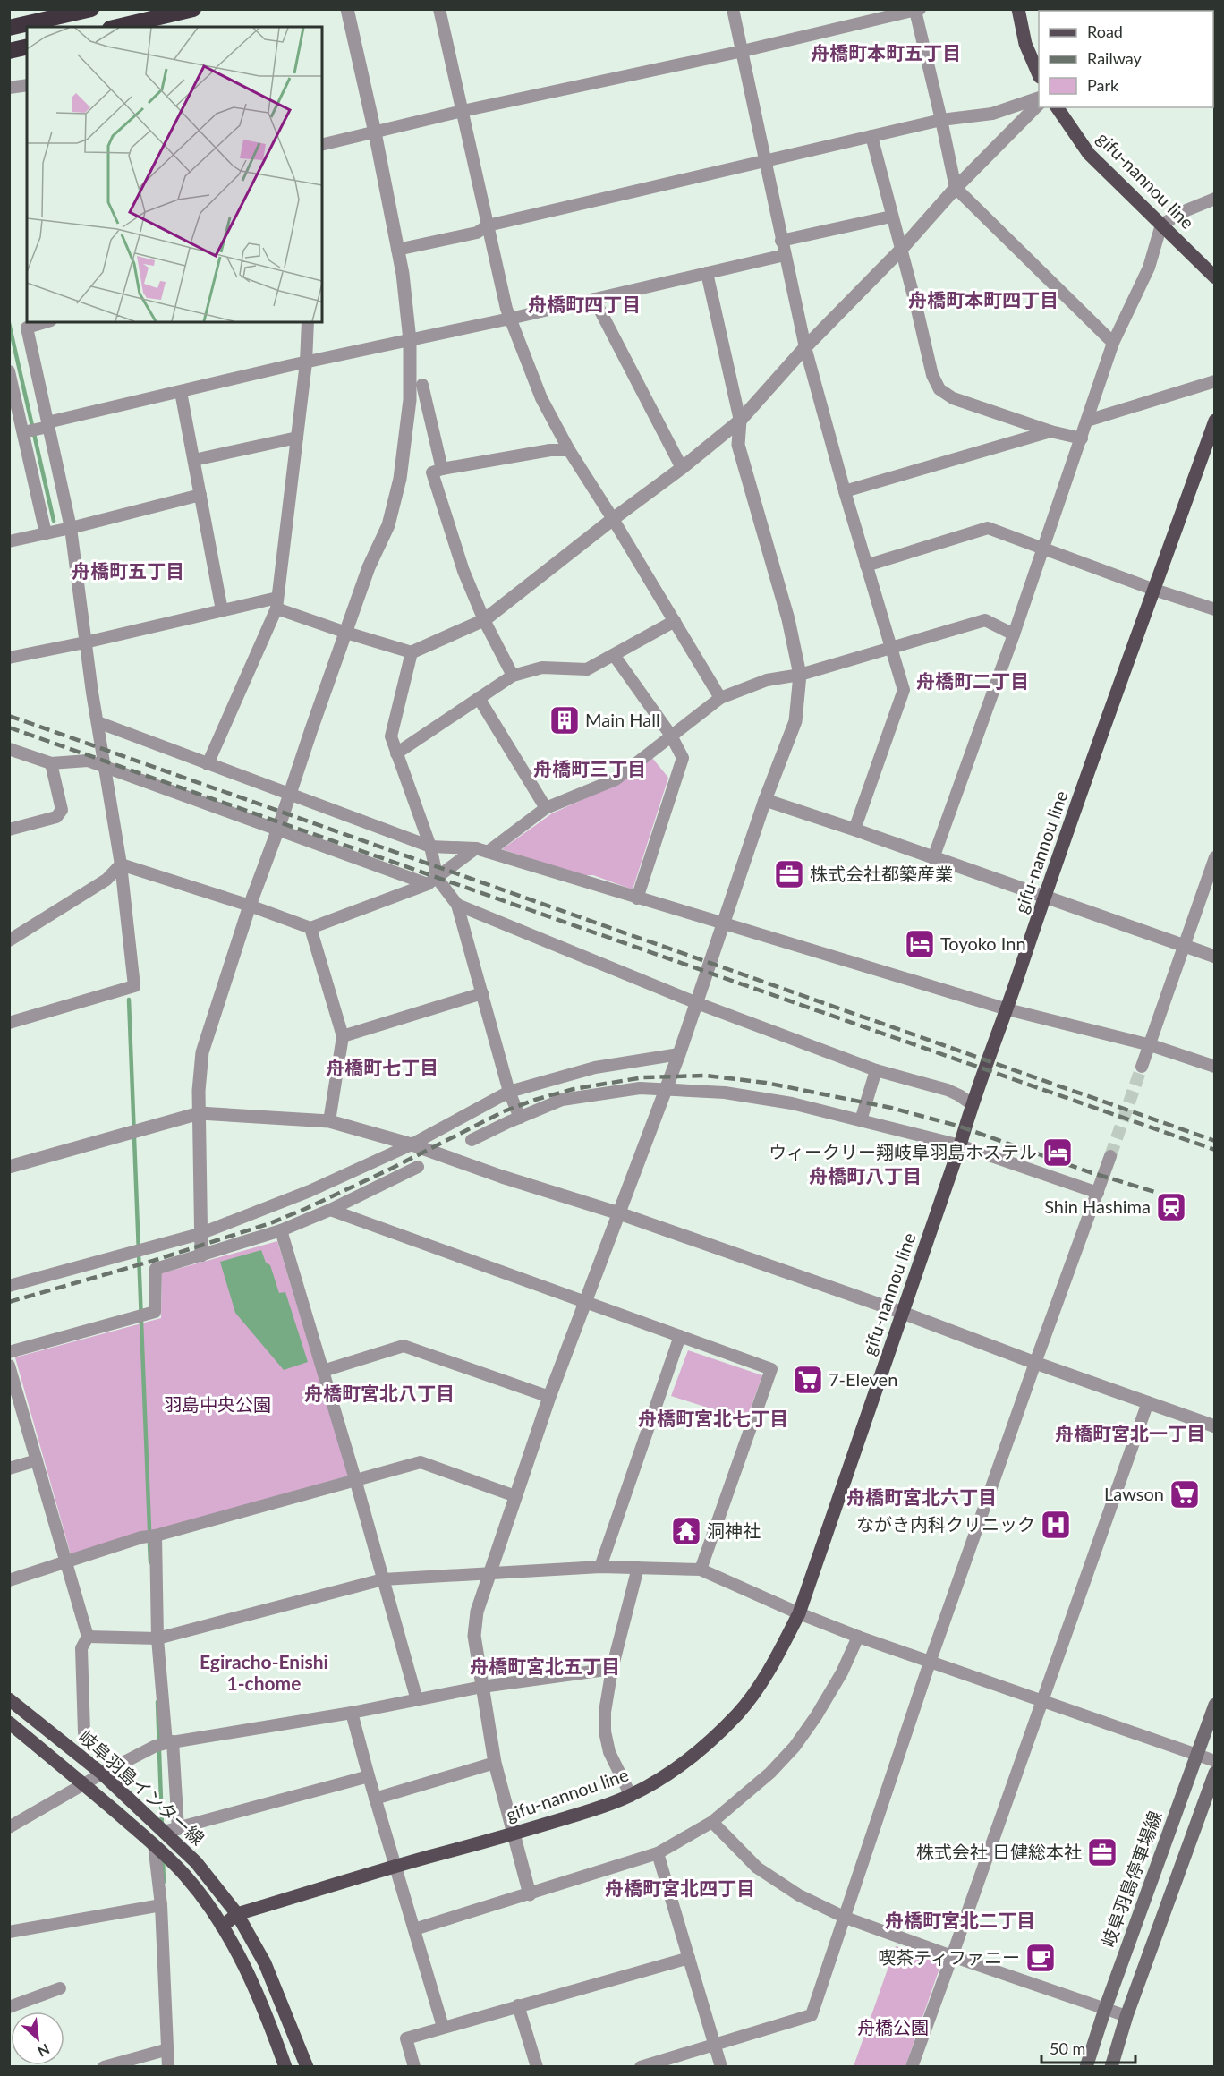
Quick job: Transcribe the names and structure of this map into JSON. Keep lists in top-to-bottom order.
{
  "streets": {
    "main road": ["gifu-nannou line", "岐阜羽島インター線", "岐阜羽島停車場線"]
  },
  "crossings": [
    ["gifu-nannou line", "岐阜羽島インター線"]
  ],
  "districts": [
    "舟橋町本町五丁目",
    "舟橋町本町四丁目",
    "舟橋町四丁目",
    "舟橋町五丁目",
    "舟橋町二丁目",
    "舟橋町三丁目",
    "舟橋町七丁目",
    "舟橋町八丁目",
    "舟橋町宮北八丁目",
    "舟橋町宮北七丁目",
    "舟橋町宮北一丁目",
    "舟橋町宮北六丁目",
    "Egiracho-Enishi 1-chome",
    "舟橋町宮北五丁目",
    "舟橋町宮北四丁目",
    "舟橋町宮北二丁目"
  ],
  "parks": ["羽島中央公園", "舟橋公園"],
  "places": {
    "building": ["Main Hall"],
    "office": ["株式会社都築産業", "株式会社 日健総本社"],
    "hotel": ["Toyoko Inn", "ウィークリー翔岐阜羽島ホステル"],
    "station": ["Shin Hashima"],
    "supermarket": ["7-Eleven", "Lawson"],
    "hospital": ["ながき内科クリニック"],
    "temple": ["洞神社"],
    "cafe": ["喫茶ティファニー"]
  },
  "legend": ["Road", "Railway", "Park"],
  "scale_bar": "50 m",
  "north": "bottom right"
}
